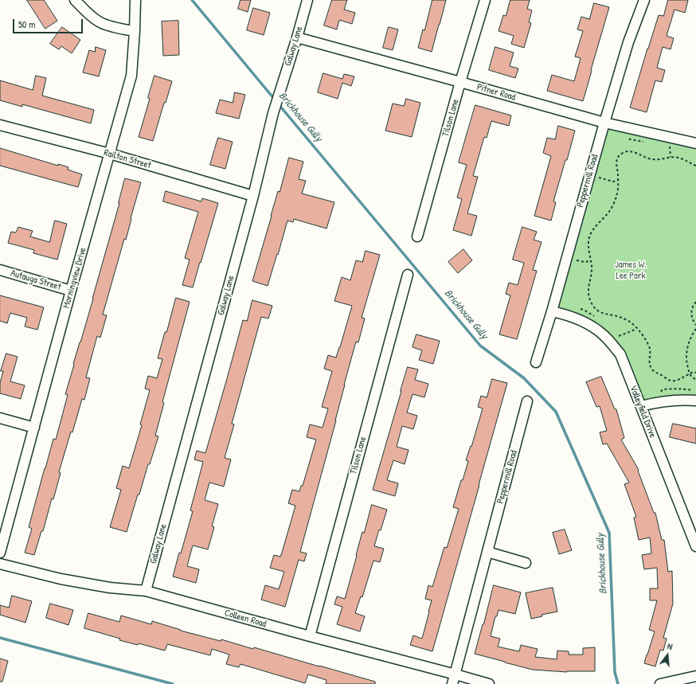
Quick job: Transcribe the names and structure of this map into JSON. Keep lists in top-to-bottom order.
{
  "streets": {
    "street": [
      "Galway Lane",
      "Pitner Road",
      "Tilson Lane",
      "Railton Street",
      "Peppermill Road",
      "Morningview Drive",
      "Autauga Street",
      "Valleyfield Drive",
      "Colleen Road"
    ]
  },
  "crossings": [
    ["Galway Lane", "Pitner Road"],
    ["Galway Lane", "Railton Street"],
    ["Galway Lane", "Colleen Road"],
    ["Pitner Road", "Tilson Lane"],
    ["Pitner Road", "Peppermill Road"],
    ["Tilson Lane", "Colleen Road"],
    ["Railton Street", "Morningview Drive"],
    ["Peppermill Road", "Valleyfield Drive"],
    ["Peppermill Road", "Colleen Road"],
    ["Morningview Drive", "Autauga Street"]
  ],
  "water": ["Brickhouse Gully"],
  "parks": ["James W. Lee Park"],
  "scale_bar": "50 m",
  "north": "top"
}
